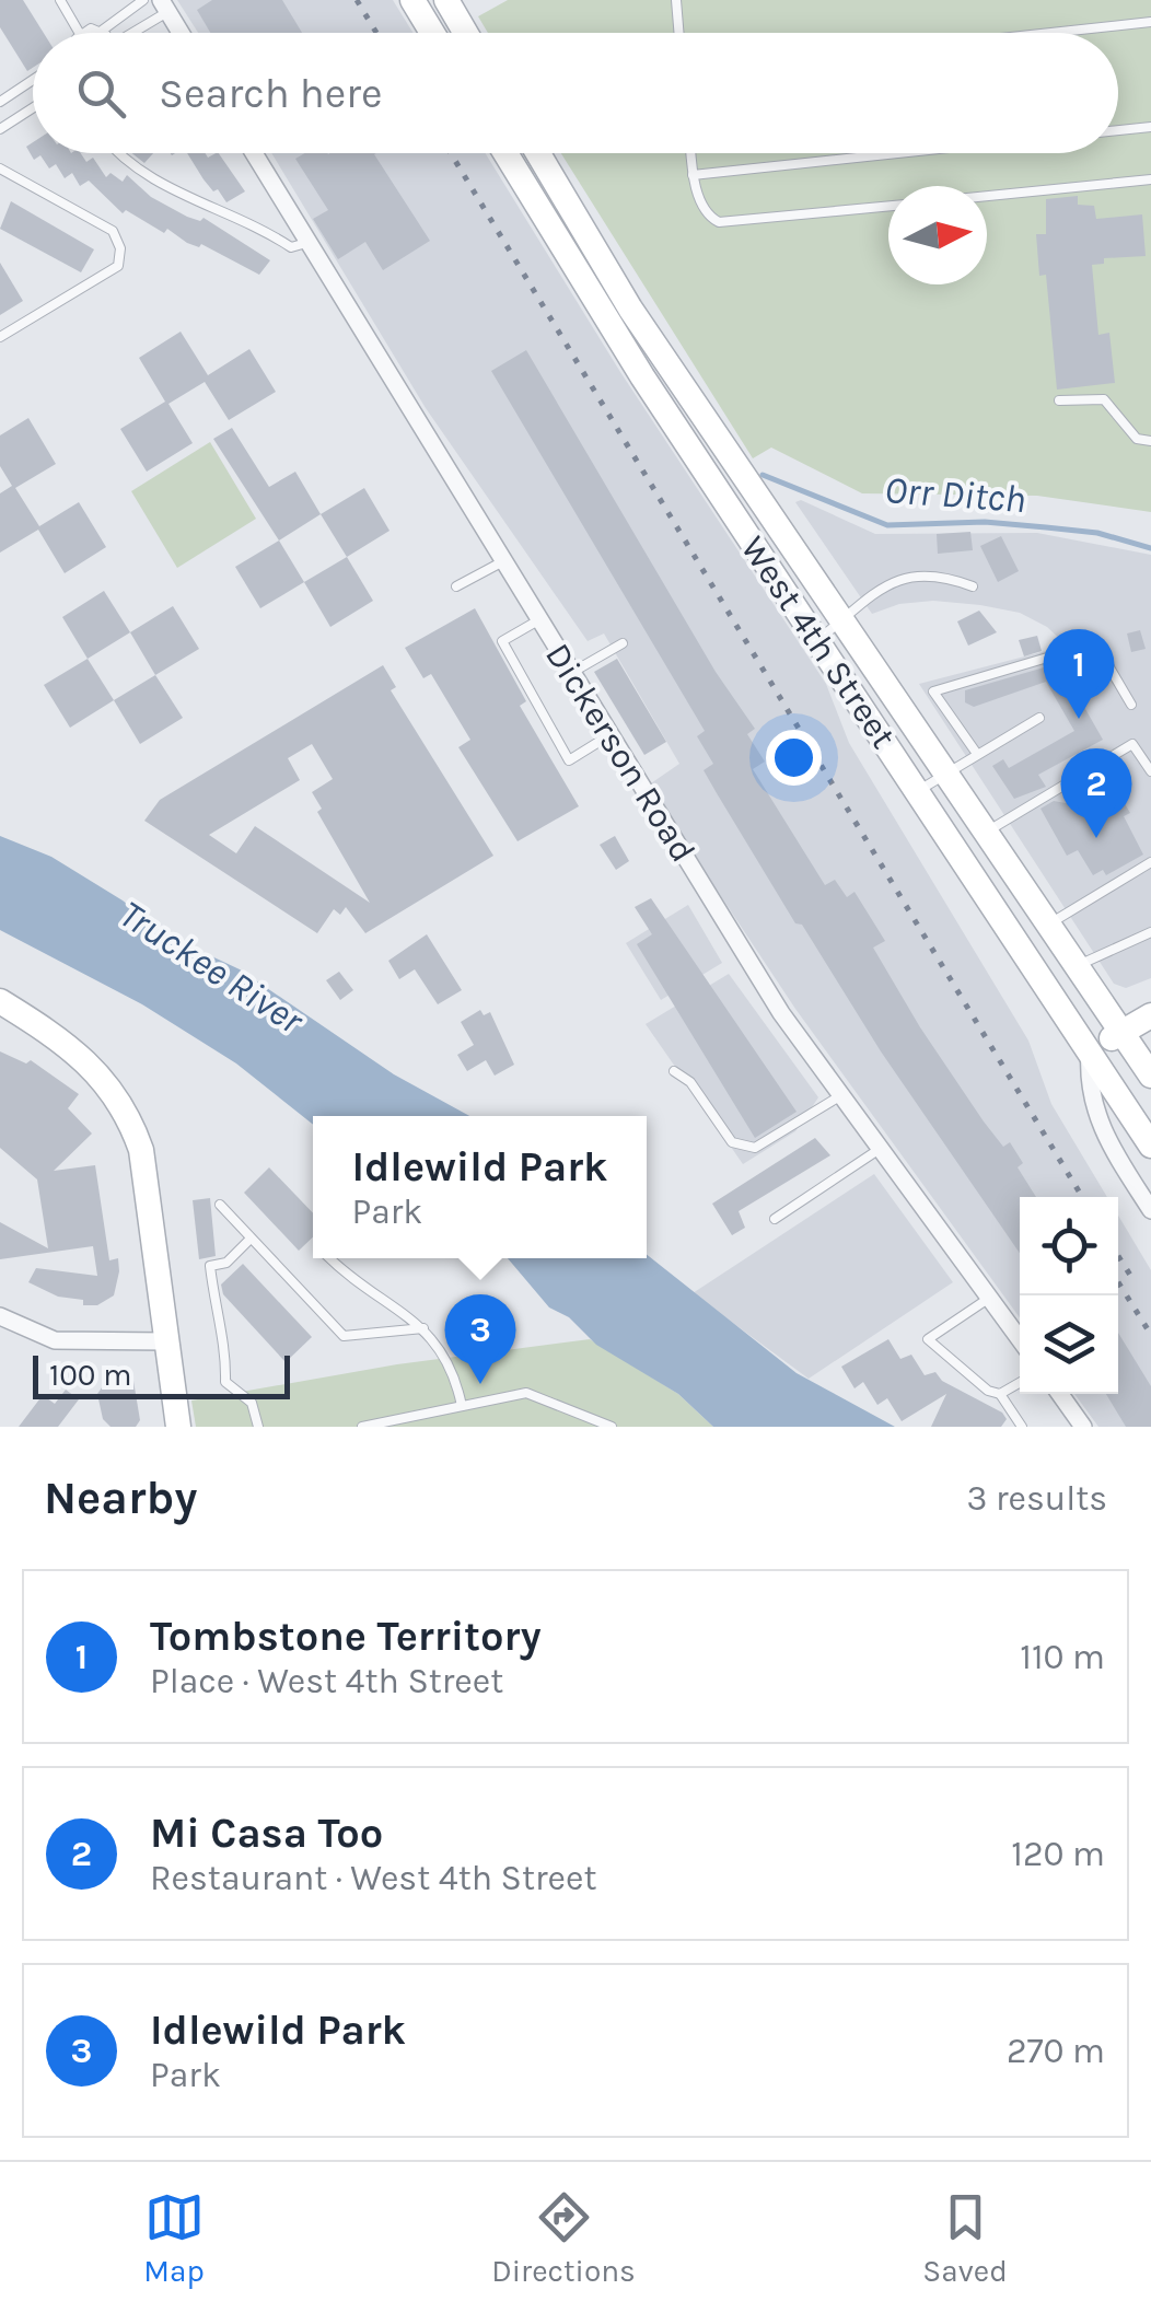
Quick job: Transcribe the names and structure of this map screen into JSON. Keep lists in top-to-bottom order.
{
  "streets": {
    "main road": ["West 4th Street"],
    "street": ["Dickerson Road"]
  },
  "water": ["Orr Ditch", "Truckee River"],
  "scale_bar": "100 m",
  "north": "right",
  "page": {
    "search": "Search here",
    "pins": ["1", "2", "3"],
    "popup": ["Idlewild Park", "Park"],
    "scale": "100 m",
    "heading": ["Nearby", "3 results"],
    "list": [
      {
        "mark": "1",
        "name": "Tombstone Territory",
        "note": "Place · West 4th Street",
        "value": "110 m"
      },
      {
        "mark": "2",
        "name": "Mi Casa Too",
        "note": "Restaurant · West 4th Street",
        "value": "120 m"
      },
      {
        "mark": "3",
        "name": "Idlewild Park",
        "note": "Park",
        "value": "270 m"
      }
    ],
    "nav": ["Map", "Directions", "Saved"]
  }
}
